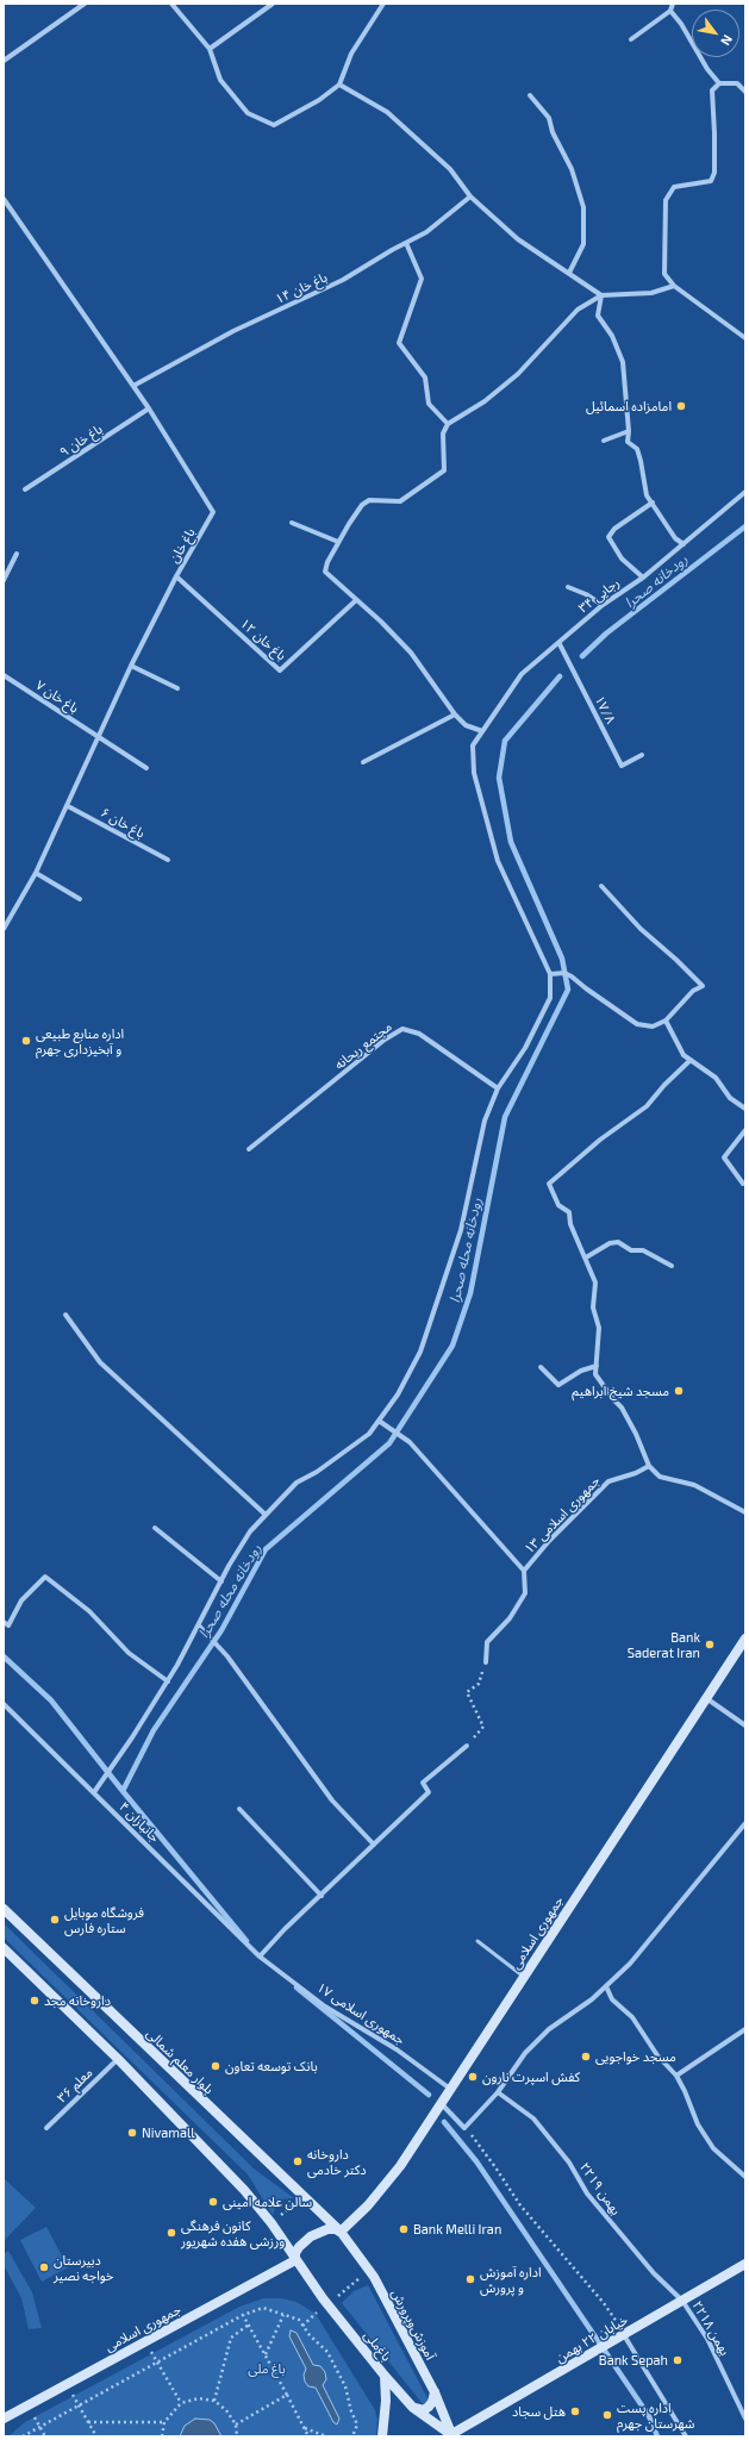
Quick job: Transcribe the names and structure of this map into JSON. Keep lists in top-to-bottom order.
{
  "streets": {
    "main road": [
      "جمهوری اسلامی",
      "بلوار معلم شمالی",
      "آموزش‌و‌پرورش",
      "خیابان ۲۲ بهمن",
      "باغ‌ملی"
    ],
    "street": [
      "باغ خان ۱۴",
      "باغ خان ۹",
      "باغ خان",
      "رجایی ۳۴",
      "باغ خان ۱۲",
      "باغ خان ۷",
      "۱۷/۸",
      "باغ خان ۶",
      "مجتمع ریحانه",
      "جمهوری اسلامی ۱۳",
      "جانبازان ۴",
      "جمهوری اسلامی ۱۷",
      "معلم ۳۶",
      "۲۲بهمن ۱۹",
      "۲۲بهمن ۱۸"
    ]
  },
  "crossings": [
    ["باغ خان ۱۴", "باغ خان"],
    ["باغ خان ۹", "باغ خان"],
    ["باغ خان", "باغ خان ۱۲"],
    ["باغ خان", "باغ خان ۷"],
    ["باغ خان", "باغ خان ۶"],
    ["رجایی ۳۴", "۱۷/۸"],
    ["جانبازان ۴", "جمهوری اسلامی ۱۷"],
    ["جمهوری اسلامی", "جمهوری اسلامی ۱۷"],
    ["جمهوری اسلامی", "بلوار معلم شمالی"],
    ["جمهوری اسلامی", "آموزش‌و‌پرورش"],
    ["جمهوری اسلامی", "باغ‌ملی"],
    ["بلوار معلم شمالی", "آموزش‌و‌پرورش"],
    ["۲۲بهمن ۱۹", "۲۲بهمن ۱۸"],
    ["۲۲بهمن ۱۹", "خیابان ۲۲ بهمن"],
    ["آموزش‌و‌پرورش", "خیابان ۲۲ بهمن"],
    ["آموزش‌و‌پرورش", "باغ‌ملی"],
    ["۲۲بهمن ۱۸", "خیابان ۲۲ بهمن"],
    ["خیابان ۲۲ بهمن", "باغ‌ملی"]
  ],
  "water": ["رودخانه صحرا", "رودخانه محله صحرا"],
  "parks": ["باغ ملی"],
  "places": [
    "امامزاده اسمائیل",
    "اداره منابع طبیعی و آبخیزداری جهرم",
    "مسجد شیخ ابراهیم",
    "Bank Saderat Iran",
    "فروشگاه موبایل ستاره فارس",
    "داروخانه مجد",
    "مسجد خواجویی",
    "بانک توسعه تعاون",
    "کفش اسپرت نارون",
    "Nivamall",
    "داروخانه دکتر خادمی",
    "سالن علامه امینی",
    "Bank Melli Iran",
    "کانون فرهنگی ورزشی هفده شهریور",
    "دبیرستان خواجه نصیر",
    "اداره آموزش و پرورش",
    "Bank Sepah",
    "هتل سجاد",
    "اداره پست شهرستان جهرم"
  ],
  "north": "bottom right"
}
